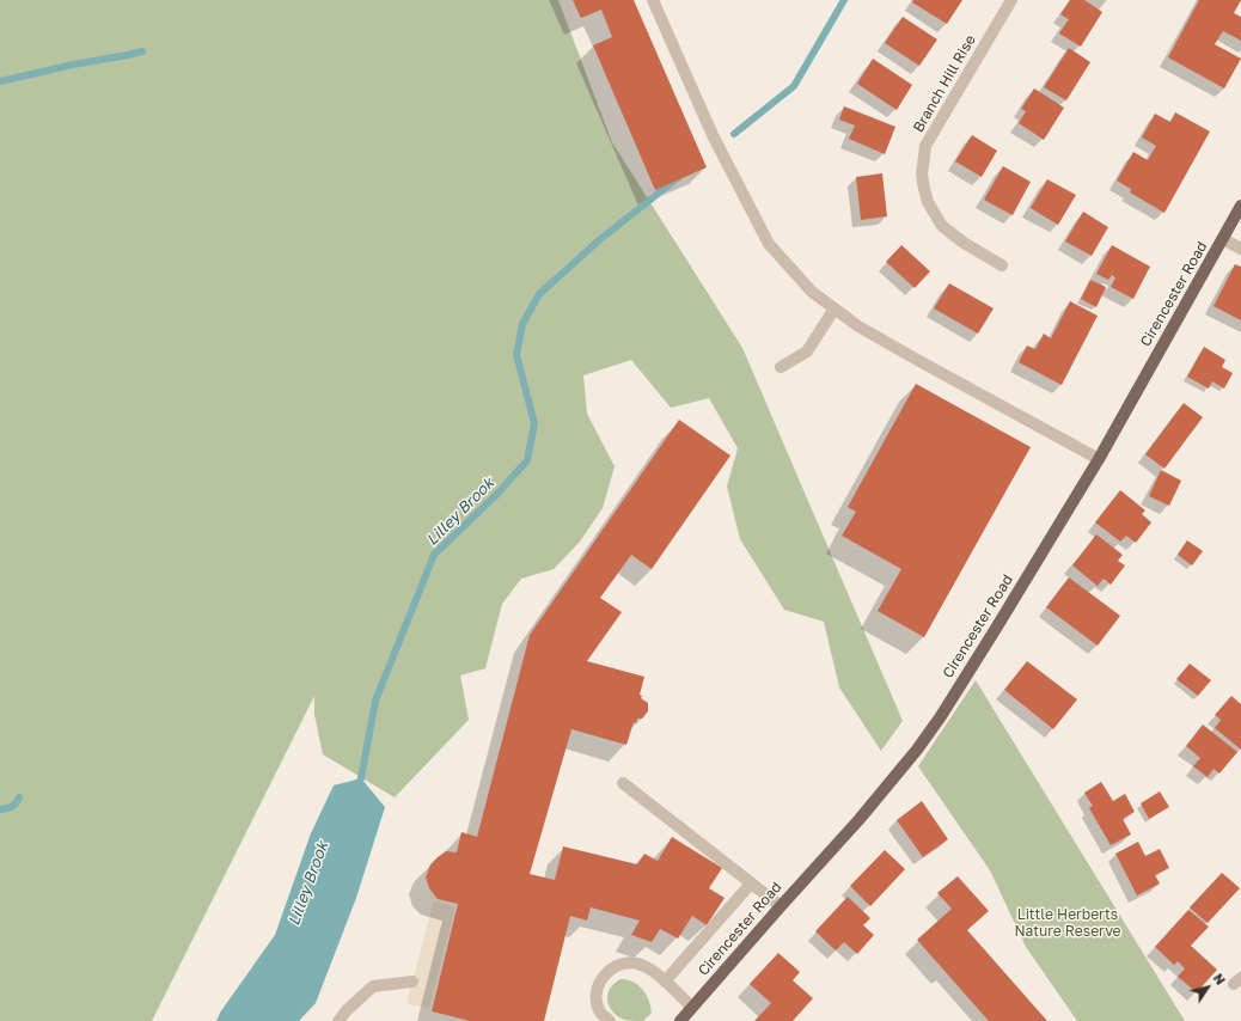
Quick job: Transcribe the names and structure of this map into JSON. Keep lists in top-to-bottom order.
{
  "streets": {
    "main road": ["Cirencester Road"],
    "street": ["Branch Hill Rise"]
  },
  "water": ["Lilley Brook"],
  "parks": ["Little Herberts Nature Reserve"],
  "north": "top right"
}
